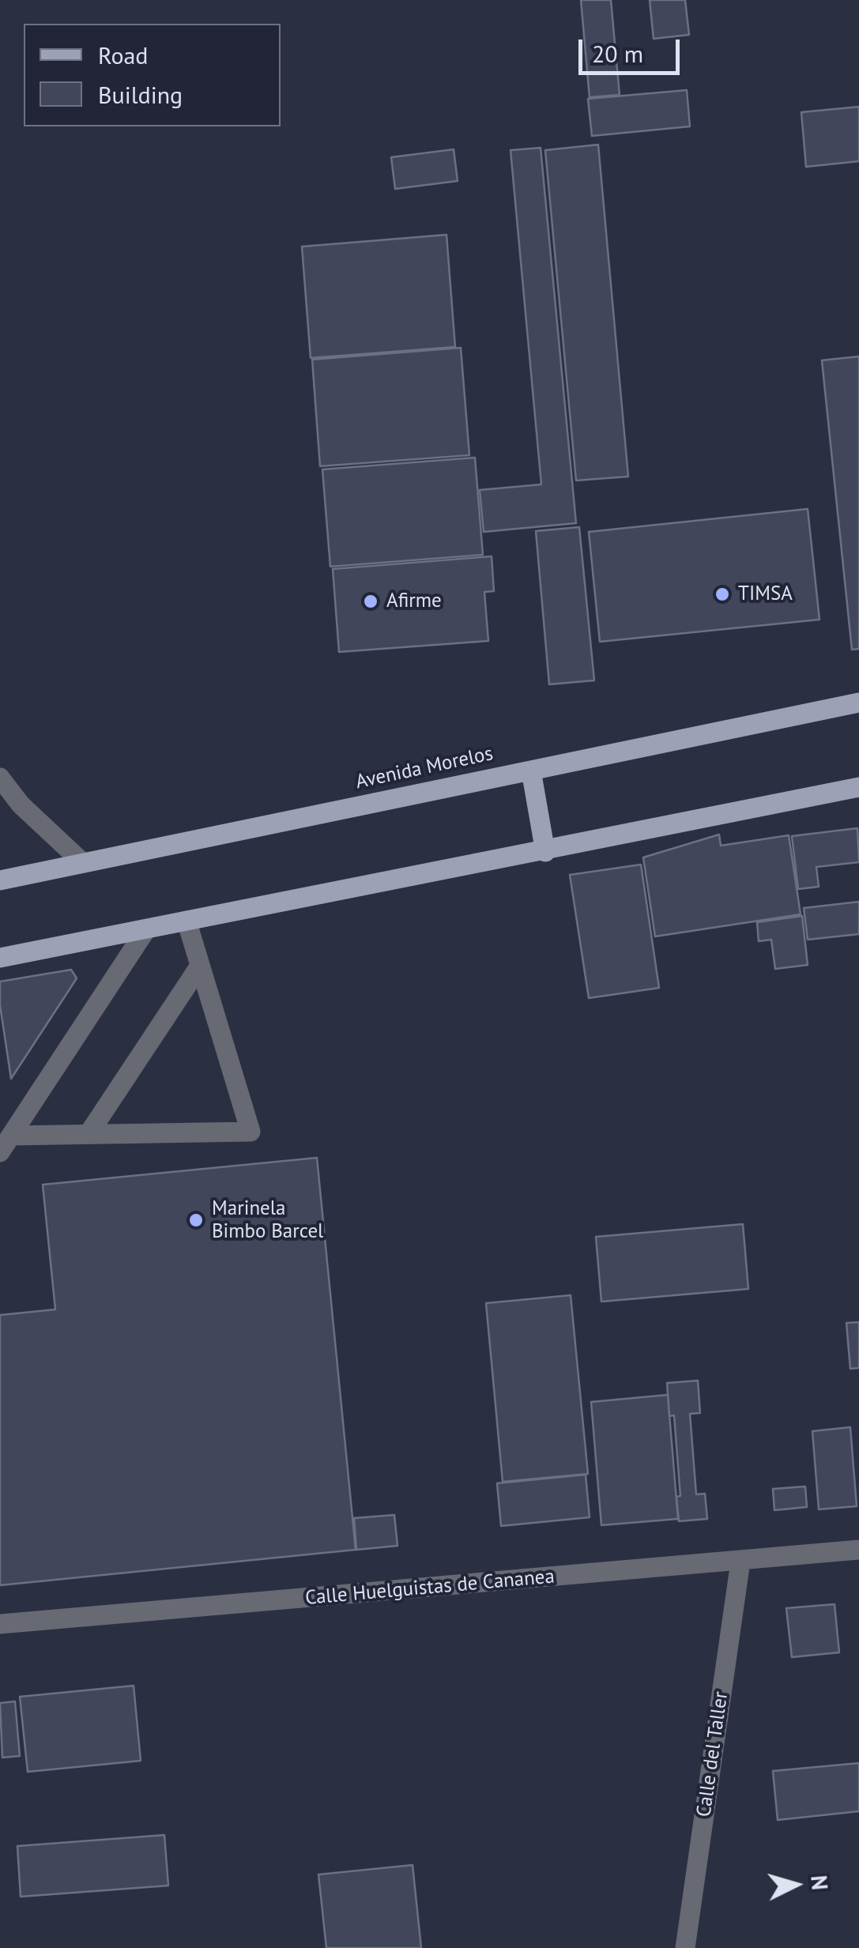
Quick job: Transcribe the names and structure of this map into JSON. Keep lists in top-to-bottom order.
{
  "streets": {
    "main road": ["Avenida Morelos"],
    "street": ["Calle Huelguistas de Cananea", "Calle del Taller"]
  },
  "crossings": [
    ["Calle Huelguistas de Cananea", "Calle del Taller"]
  ],
  "places": ["TIMSA", "Afirme", "Marinela Bimbo Barcel"],
  "legend": ["Road", "Building"],
  "scale_bar": "20 m",
  "north": "right"
}
